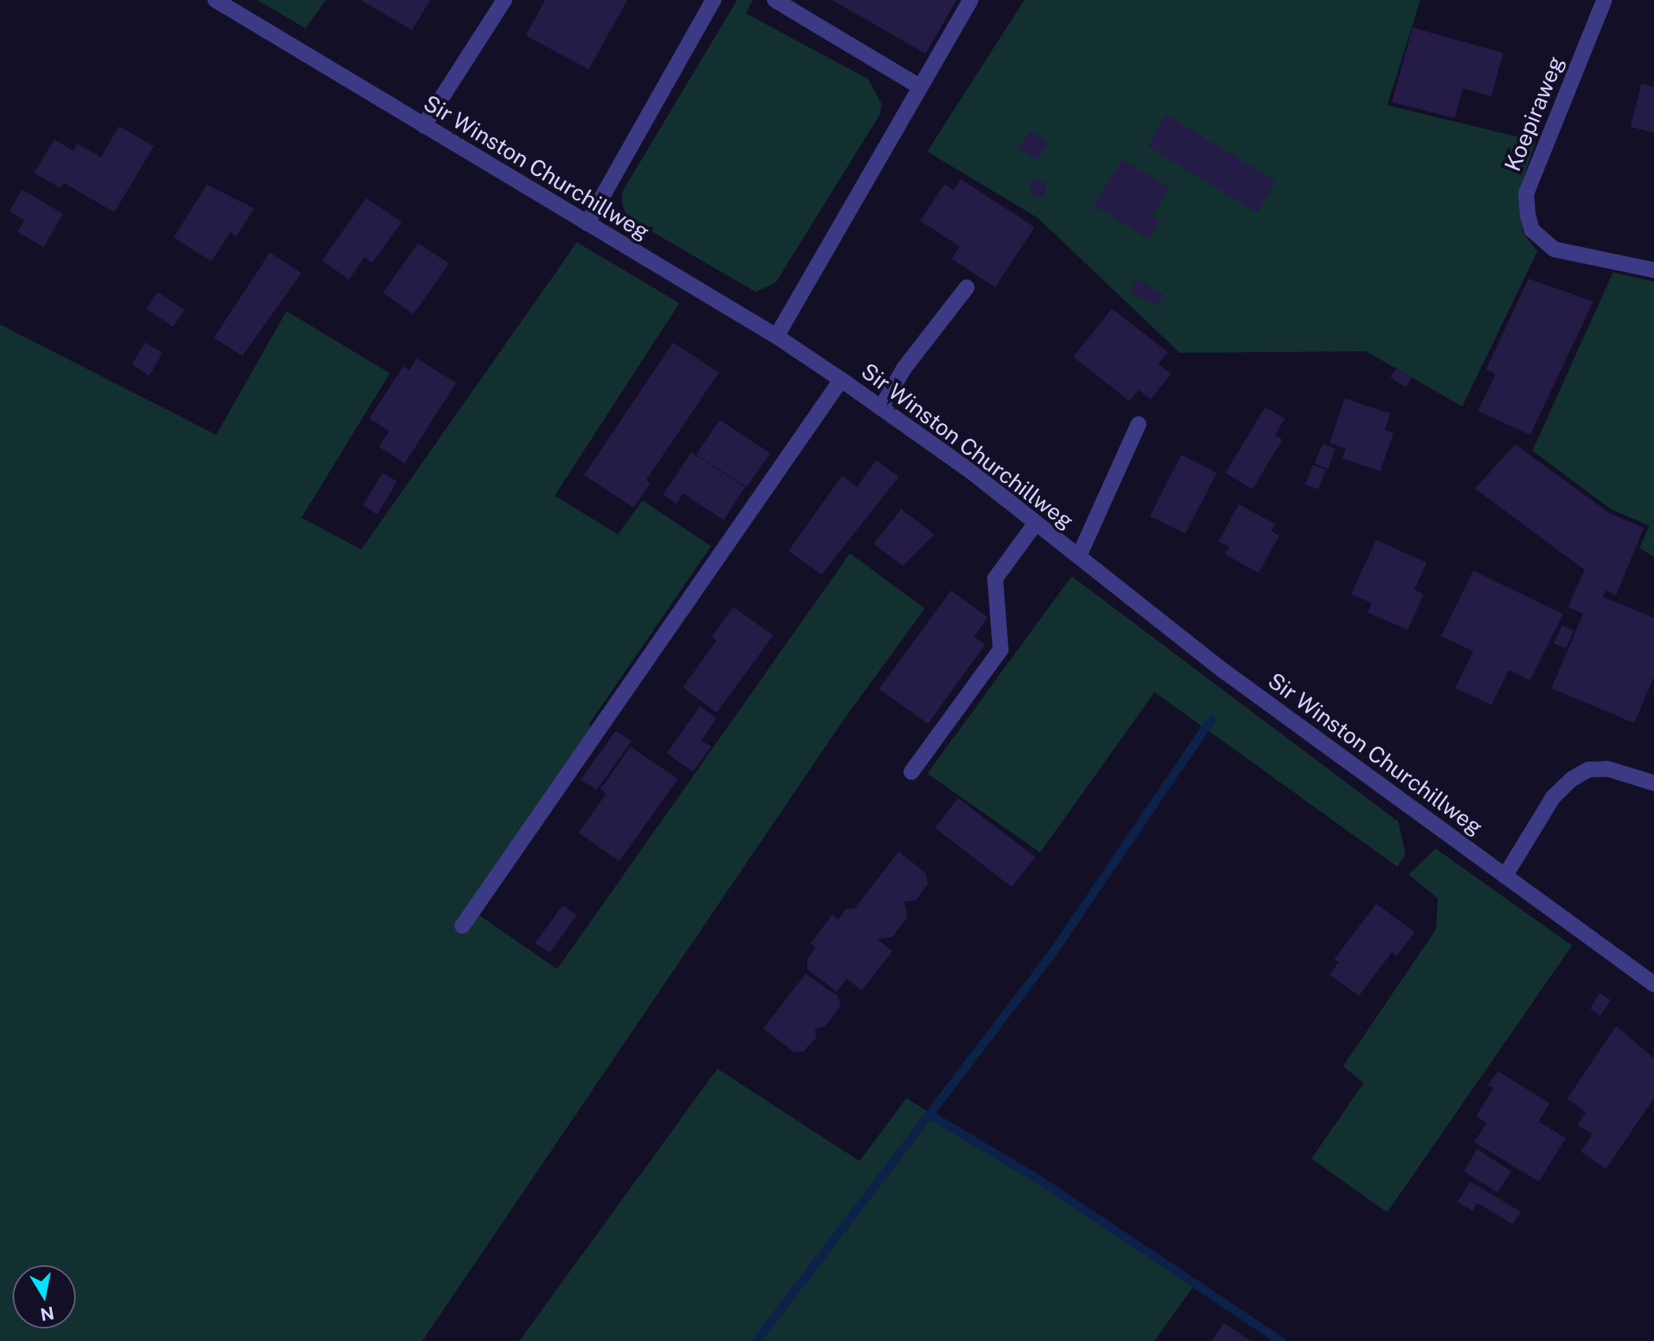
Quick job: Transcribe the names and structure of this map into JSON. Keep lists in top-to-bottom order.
{
  "streets": {
    "street": ["Koepiraweg", "Sir Winston Churchillweg"]
  },
  "north": "bottom"
}
